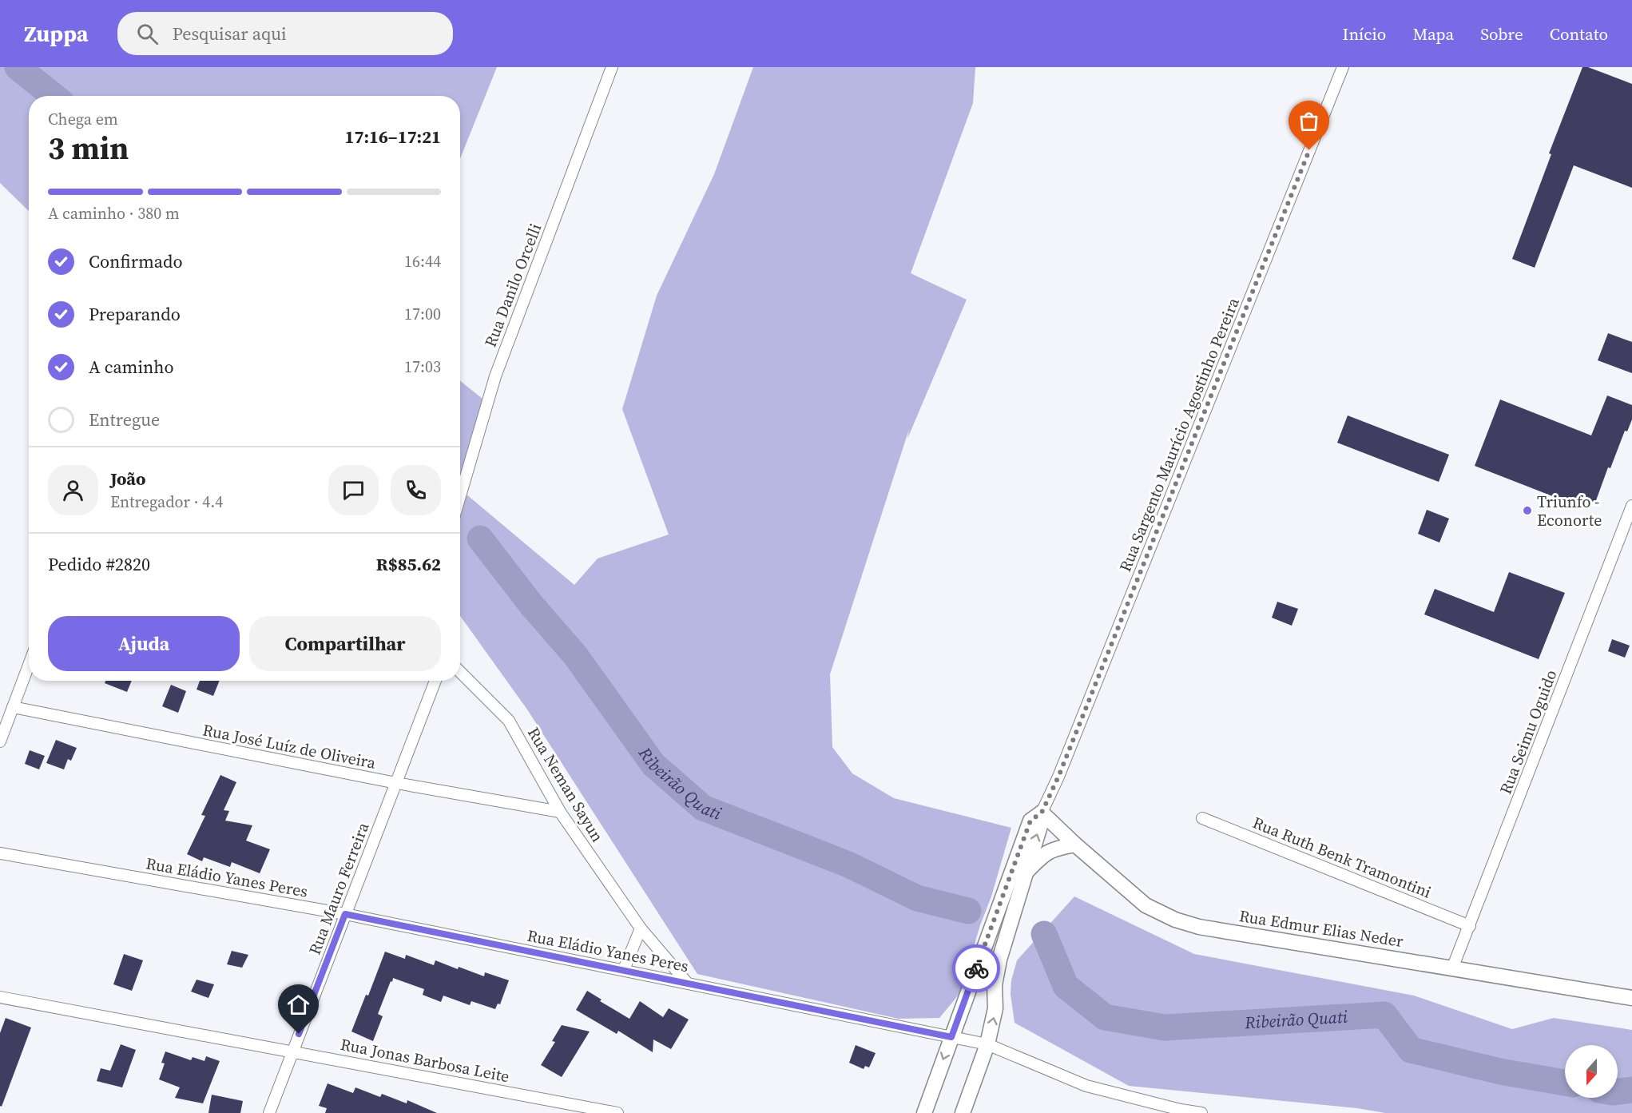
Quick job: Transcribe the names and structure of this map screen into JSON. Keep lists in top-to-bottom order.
{
  "streets": {
    "street": [
      "Rua Danilo Orcelli",
      "Rua Sargento Maurício Agostinho Pereira",
      "Rua Seimu Oguido",
      "Rua José Luíz de Oliveira",
      "Rua Neman Sayun",
      "Rua Ruth Benk Tramontini",
      "Rua Eládio Yanes Peres",
      "Rua Mauro Ferreira",
      "Rua Edmur Elias Neder",
      "Rua Jonas Barbosa Leite"
    ]
  },
  "crossings": [
    ["Rua Sargento Maurício Agostinho Pereira", "Rua Edmur Elias Neder"],
    ["Rua Seimu Oguido", "Rua Ruth Benk Tramontini"],
    ["Rua Seimu Oguido", "Rua Edmur Elias Neder"],
    ["Rua José Luíz de Oliveira", "Rua Neman Sayun"],
    ["Rua José Luíz de Oliveira", "Rua Mauro Ferreira"],
    ["Rua Neman Sayun", "Rua Eládio Yanes Peres"],
    ["Rua Eládio Yanes Peres", "Rua Mauro Ferreira"],
    ["Rua Mauro Ferreira", "Rua Jonas Barbosa Leite"]
  ],
  "water": ["Ribeirão Quati"],
  "places": ["Triunfo - Econorte"],
  "north": "bottom",
  "page": {
    "header": "Zuppa",
    "search": "Pesquisar aqui",
    "nav": [
      "Início",
      "Mapa",
      "Sobre",
      "Contato"
    ],
    "heading": ["3 min", "Chega em", "17:16–17:21"],
    "panel": [
      "João",
      "Entregador · 4.4",
      "Pedido #2820",
      "R$85.62"
    ],
    "bar": "A caminho · 380 m",
    "list": [
      ["Confirmado", "16:44"],
      ["Preparando", "17:00"],
      ["A caminho", "17:03"],
      "Entregue"
    ],
    "buttons": ["Ajuda", "Compartilhar"]
  }
}
